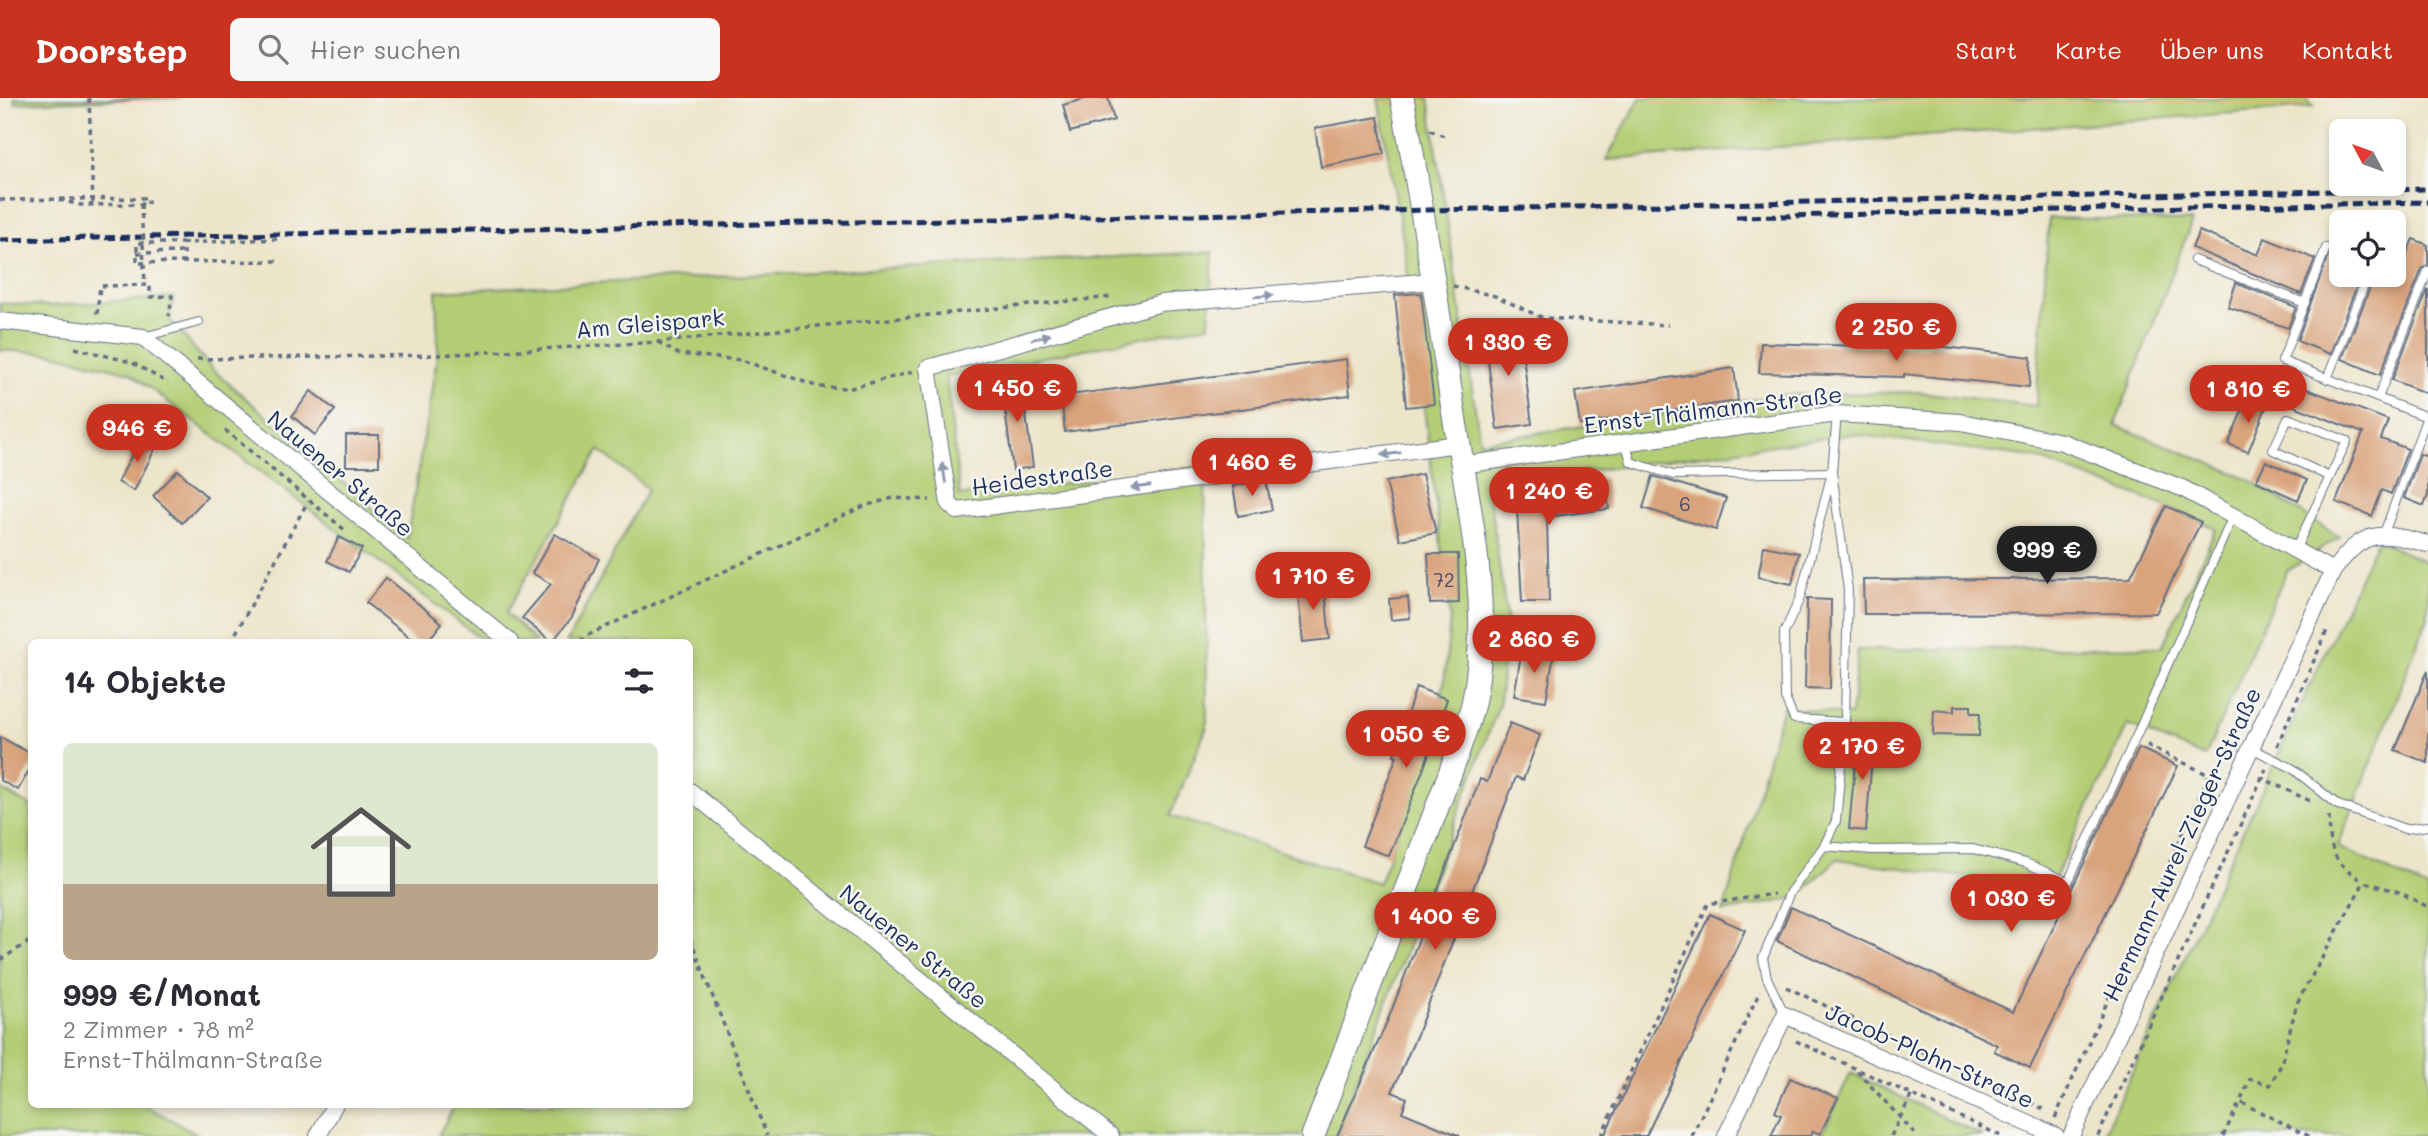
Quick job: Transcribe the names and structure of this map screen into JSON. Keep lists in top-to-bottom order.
{
  "streets": {
    "street": [
      "Ernst-Thälmann-Straße",
      "Nauener Straße",
      "Heidestraße",
      "Hermann-Aurel-Zieger-Straße",
      "Jacob-Plohn-Straße"
    ],
    "path": ["Am Gleispark"]
  },
  "crossings": [
    ["Ernst-Thälmann-Straße", "Heidestraße"],
    ["Ernst-Thälmann-Straße", "Hermann-Aurel-Zieger-Straße"]
  ],
  "one_way": ["Heidestraße"],
  "house_numbers": ["6", "72"],
  "north": "top left",
  "page": {
    "header": "Doorstep",
    "search": "Hier suchen",
    "nav": [
      "Start",
      "Karte",
      "Über uns",
      "Kontakt"
    ],
    "price": [
      "2 250 €",
      "1 330 €",
      "1 450 €",
      "1 810 €",
      "946 €",
      "1 460 €",
      "1 240 €",
      "999 €",
      "1 710 €",
      "2 860 €",
      "1 050 €",
      "2 170 €",
      "1 030 €",
      "1 400 €"
    ],
    "heading": "14 Objekte",
    "list": [
      {
        "name": "999 €/Monat",
        "note": "2 Zimmer · 78 m² · Ernst-Thälmann-Straße"
      }
    ]
  }
}
